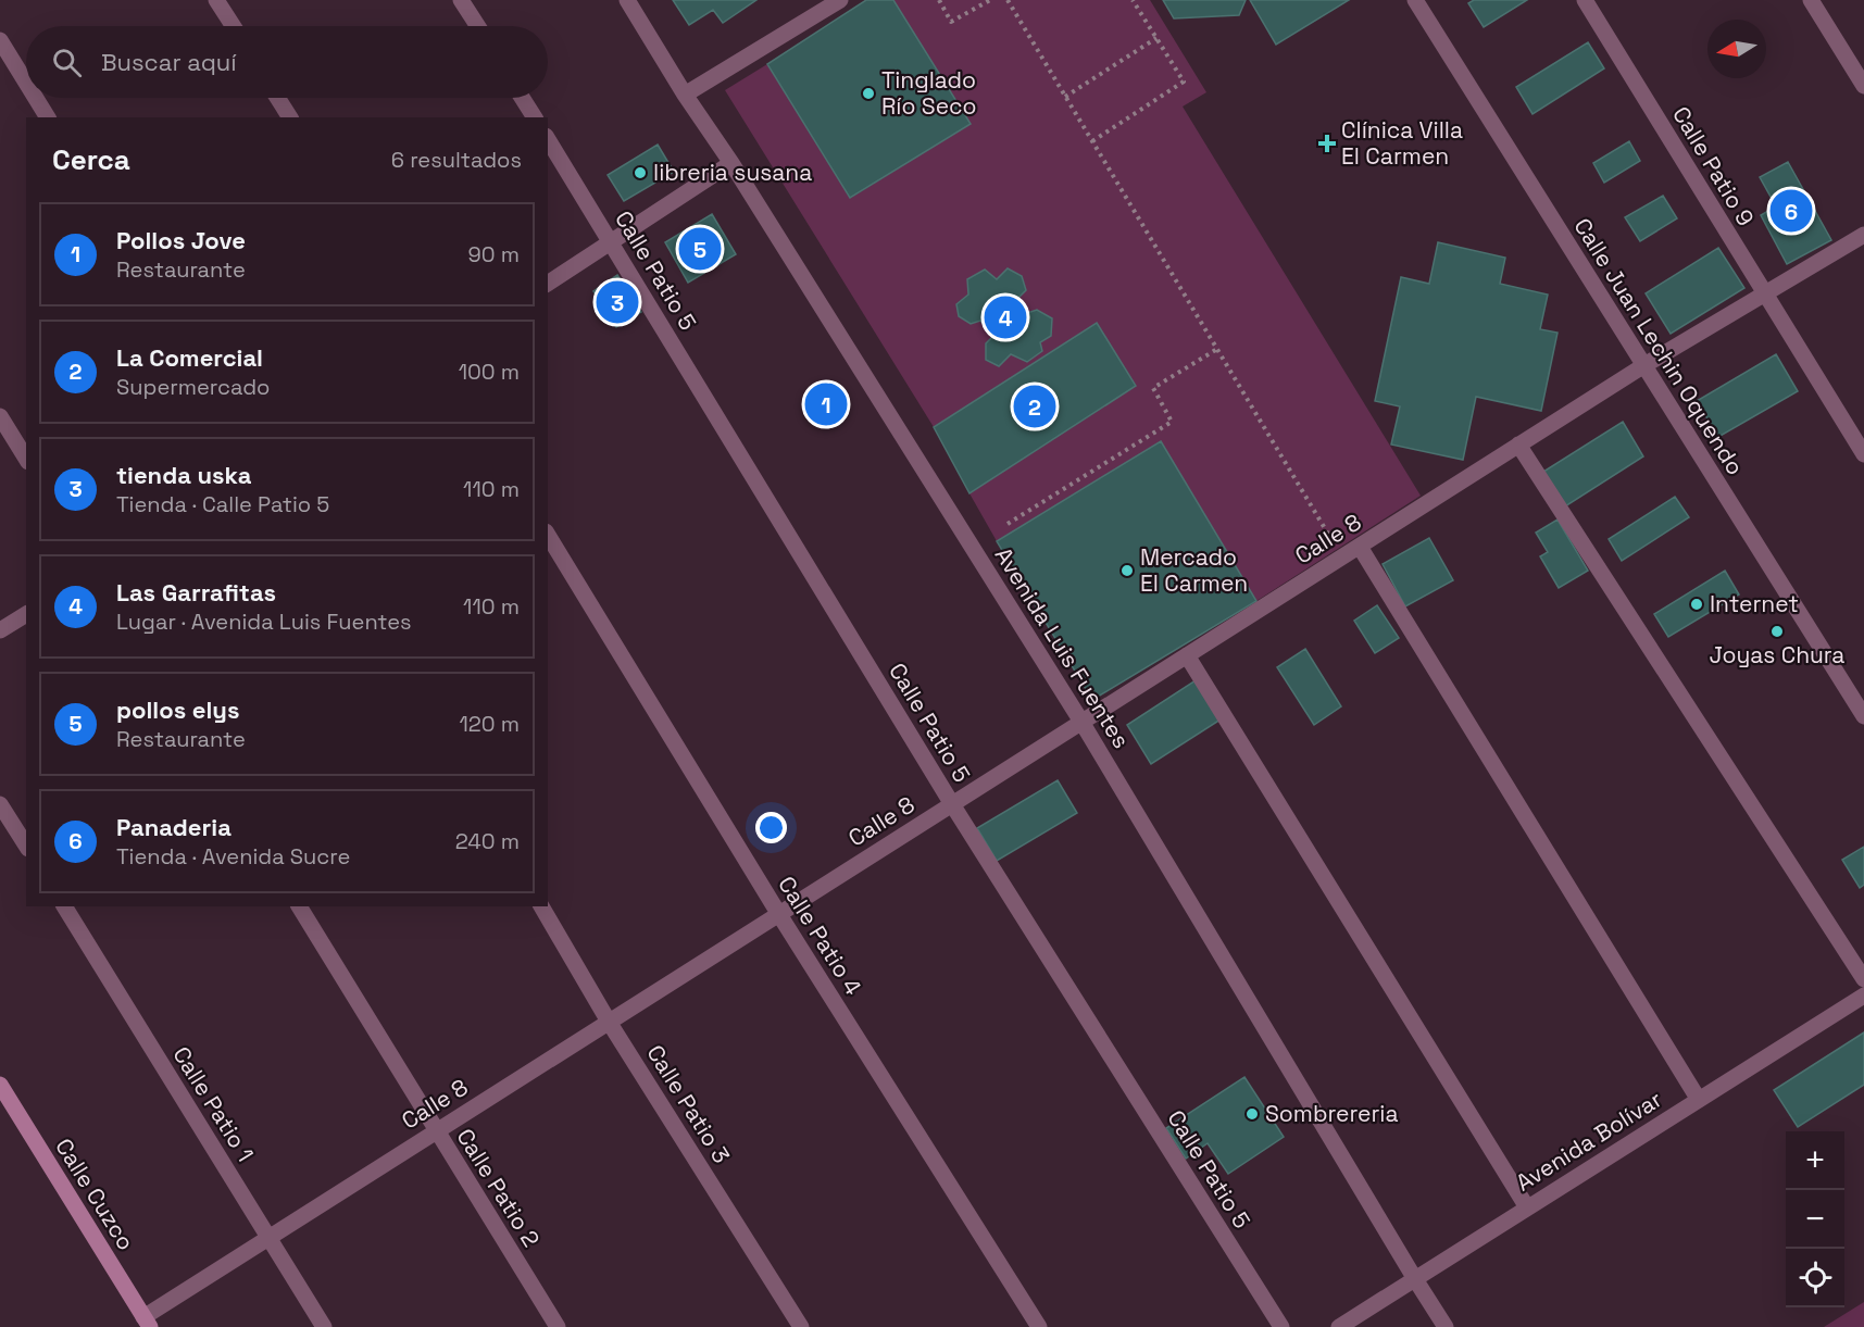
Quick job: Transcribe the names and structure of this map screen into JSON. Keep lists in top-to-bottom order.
{
  "streets": {
    "street": [
      "Calle Patio 9",
      "Calle Patio 5",
      "Calle Juan Lechin Oquendo",
      "Calle 8",
      "Avenida Luis Fuentes",
      "Calle Patio 4",
      "Calle Patio 1",
      "Calle Patio 3",
      "Avenida Bolívar",
      "Calle Patio 2",
      "Calle Cuzco"
    ]
  },
  "crossings": [
    ["Calle Patio 9", "Calle 8"],
    ["Calle Patio 5", "Calle 8"],
    ["Calle Juan Lechin Oquendo", "Calle 8"],
    ["Calle 8", "Avenida Luis Fuentes"],
    ["Calle 8", "Calle Patio 4"],
    ["Calle 8", "Calle Patio 1"],
    ["Calle 8", "Calle Patio 3"],
    ["Calle 8", "Calle Patio 2"],
    ["Calle 8", "Calle Cuzco"],
    ["Avenida Luis Fuentes", "Avenida Bolívar"]
  ],
  "places": {
    "other": [
      "Tinglado Río Seco",
      "libreria susana",
      "Mercado El Carmen",
      "Internet",
      "Joyas Chura",
      "Sombrereria"
    ],
    "health": ["Clínica Villa El Carmen"]
  },
  "north": "left",
  "page": {
    "search": "Buscar aquí",
    "heading": ["Cerca", "6 resultados"],
    "pins": [
      "6",
      "5",
      "3",
      "4",
      "1",
      "2"
    ],
    "list": [
      {
        "mark": "1",
        "name": "Pollos Jove",
        "note": "Restaurante",
        "value": "90 m"
      },
      {
        "mark": "2",
        "name": "La Comercial",
        "note": "Supermercado",
        "value": "100 m"
      },
      {
        "mark": "3",
        "name": "tienda uska",
        "note": "Tienda · Calle Patio 5",
        "value": "110 m"
      },
      {
        "mark": "4",
        "name": "Las Garrafitas",
        "note": "Lugar · Avenida Luis Fuentes",
        "value": "110 m"
      },
      {
        "mark": "5",
        "name": "pollos elys",
        "note": "Restaurante",
        "value": "120 m"
      },
      {
        "mark": "6",
        "name": "Panaderia",
        "note": "Tienda · Avenida Sucre",
        "value": "240 m"
      }
    ],
    "map_buttons": ["+", "−"]
  }
}
